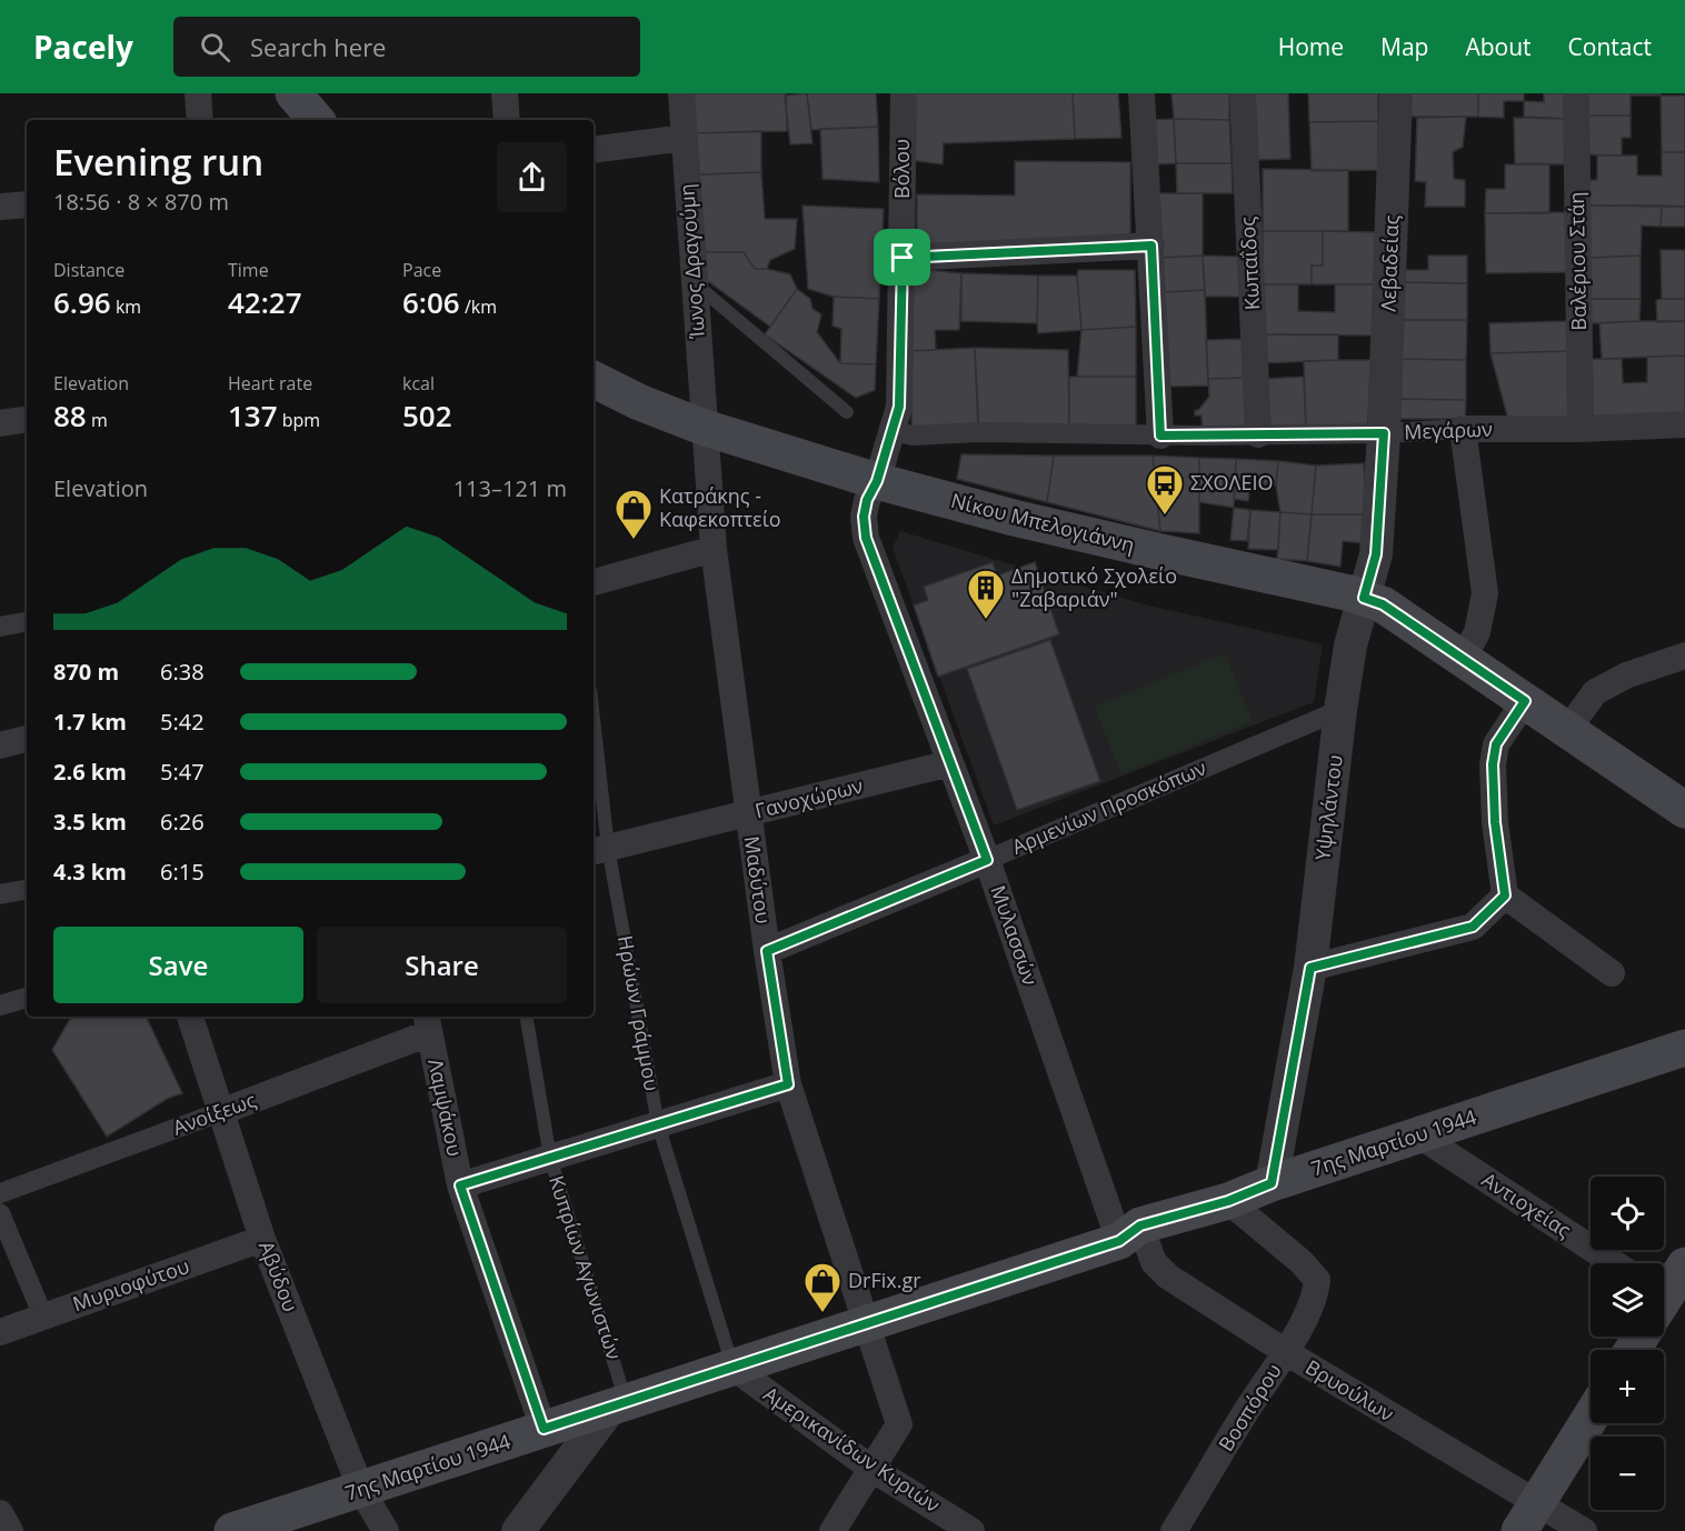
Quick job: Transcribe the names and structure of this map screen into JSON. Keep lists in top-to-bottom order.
{
  "streets": {
    "main road": ["Νίκου Μπελογιάννη", "7ης Μαρτίου 1944"],
    "street": [
      "Βόλου",
      "Ίωνος Δραγούμη",
      "Βαλέριου Στάη",
      "Κωπαΐδος",
      "Λεβαδείας",
      "Μεγάρων",
      "Γανοχώρων",
      "Αρμενίων Προσκόπων",
      "Υψηλάντου",
      "Μαδύτου",
      "Μυλασσών",
      "Λαμψάκου",
      "Ανοίξεως",
      "Αντιοχείας",
      "Αβύδου",
      "Μυριοφύτου",
      "Βρυούλων",
      "Βοσπόρου",
      "Αμερικανίδων Κυριών"
    ],
    "lane": ["Ηρώων Γράμμου", "Κυπρίων Αγωνιστών"]
  },
  "crossings": [
    ["Βόλου", "Μεγάρων"],
    ["Βόλου", "Νίκου Μπελογιάννη"],
    ["Βόλου", "Μυλασσών"],
    ["Ίωνος Δραγούμη", "Νίκου Μπελογιάννη"],
    ["Ίωνος Δραγούμη", "Μαδύτου"],
    ["Βαλέριου Στάη", "Μεγάρων"],
    ["Κωπαΐδος", "Μεγάρων"],
    ["Λεβαδείας", "Μεγάρων"],
    ["Λεβαδείας", "Υψηλάντου"],
    ["Μεγάρων", "Υψηλάντου"],
    ["Νίκου Μπελογιάννη", "Υψηλάντου"],
    ["Νίκου Μπελογιάννη", "Μαδύτου"],
    ["Νίκου Μπελογιάννη", "Μυλασσών"],
    ["Γανοχώρων", "Μαδύτου"],
    ["Γανοχώρων", "Μυλασσών"],
    ["Γανοχώρων", "Ηρώων Γράμμου"],
    ["Αρμενίων Προσκόπων", "Υψηλάντου"],
    ["Αρμενίων Προσκόπων", "Μαδύτου"],
    ["Αρμενίων Προσκόπων", "Μυλασσών"],
    ["Υψηλάντου", "7ης Μαρτίου 1944"],
    ["Μαδύτου", "7ης Μαρτίου 1944"],
    ["Μαδύτου", "Αμερικανίδων Κυριών"],
    ["Μυλασσών", "7ης Μαρτίου 1944"],
    ["Μυλασσών", "Βρυούλων"],
    ["Ηρώων Γράμμου", "7ης Μαρτίου 1944"],
    ["Ηρώων Γράμμου", "Αμερικανίδων Κυριών"],
    ["Λαμψάκου", "Ανοίξεως"],
    ["Λαμψάκου", "7ης Μαρτίου 1944"],
    ["Ανοίξεως", "Αβύδου"],
    ["7ης Μαρτίου 1944", "Αντιοχείας"],
    ["7ης Μαρτίου 1944", "Κυπρίων Αγωνιστών"],
    ["7ης Μαρτίου 1944", "Αβύδου"],
    ["7ης Μαρτίου 1944", "Βρυούλων"],
    ["7ης Μαρτίου 1944", "Βοσπόρου"],
    ["7ης Μαρτίου 1944", "Αμερικανίδων Κυριών"],
    ["Αβύδου", "Μυριοφύτου"],
    ["Βρυούλων", "Βοσπόρου"]
  ],
  "places": {
    "bus stop": ["ΣΧΟΛΕΙΟ"],
    "shop": ["Κατράκης - Καφεκοπτείο", "DrFix.gr"],
    "building": ["Δημοτικό Σχολείο \"Ζαβαριάν\""]
  },
  "page": {
    "header": "Pacely",
    "search": "Search here",
    "nav": [
      "Home",
      "Map",
      "About",
      "Contact"
    ],
    "heading": ["Evening run", "18:56 · 8 × 870 m"],
    "stats": [
      ["Distance", "6.96 km"],
      ["Time", "42:27"],
      ["Pace", "6:06 /km"],
      ["Elevation", "88 m"],
      ["Heart rate", "137 bpm"],
      ["kcal", "502"]
    ],
    "chart": ["Elevation", "113–121 m"],
    "list": [
      {
        "name": "870 m",
        "note": "6:38"
      },
      {
        "name": "1.7 km",
        "note": "5:42"
      },
      {
        "name": "2.6 km",
        "note": "5:47"
      },
      {
        "name": "3.5 km",
        "note": "6:26"
      },
      {
        "name": "4.3 km",
        "note": "6:15"
      }
    ],
    "buttons": ["Save", "Share"],
    "map_buttons": ["+", "−"]
  }
}
